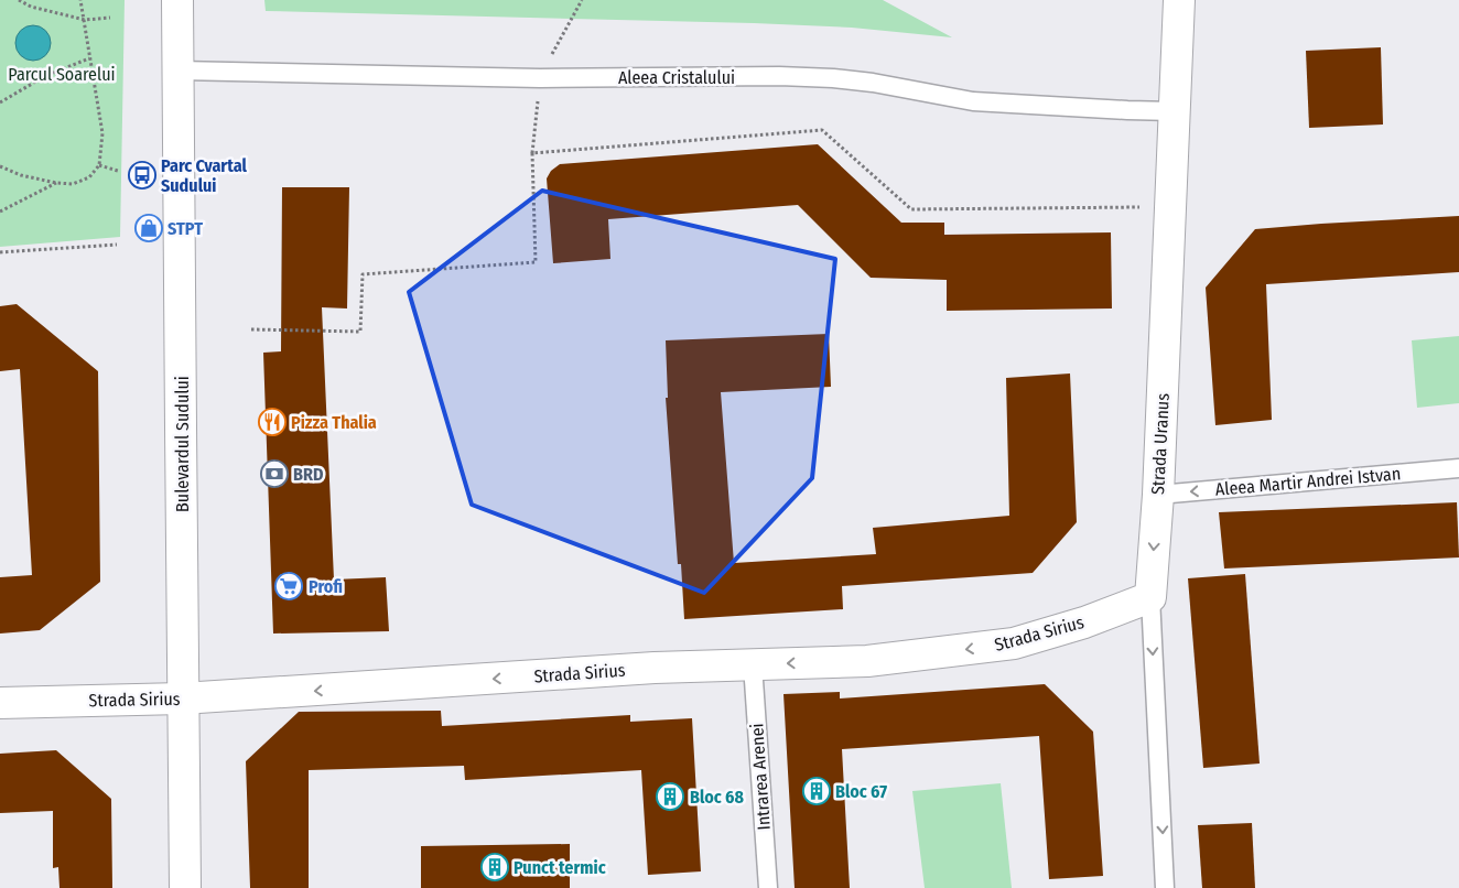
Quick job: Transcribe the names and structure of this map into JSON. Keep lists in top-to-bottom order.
{
  "streets": {
    "street": ["Bulevardul Sudului", "Strada Uranus", "Strada Sirius"],
    "lane": ["Aleea Cristalului", "Aleea Martir Andrei Istvan", "Intrarea Arenei"]
  },
  "crossings": [
    ["Aleea Cristalului", "Bulevardul Sudului"],
    ["Aleea Cristalului", "Strada Uranus"],
    ["Bulevardul Sudului", "Strada Sirius"],
    ["Strada Uranus", "Aleea Martir Andrei Istvan"],
    ["Strada Uranus", "Strada Sirius"],
    ["Strada Sirius", "Intrarea Arenei"]
  ],
  "one_way": ["Strada Uranus", "Aleea Martir Andrei Istvan", "Strada Sirius"],
  "parks": ["Parcul Soarelui"],
  "places": {
    "bus stop": ["Parc Cvartal Sudului"],
    "shop": ["STPT"],
    "restaurant": ["Pizza Thalia"],
    "bank": ["BRD"],
    "supermarket": ["Profi"],
    "building": ["Bloc 67", "Bloc 68", "Punct termic"]
  }
}
